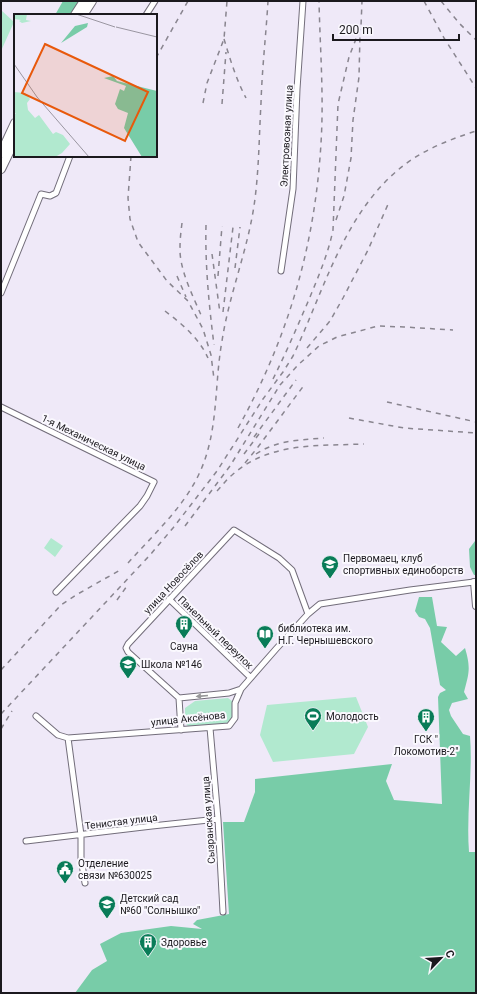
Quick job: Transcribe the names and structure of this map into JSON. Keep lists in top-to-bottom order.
{
  "streets": {
    "street": [
      "Электровозная улица",
      "1-я Механическая улица",
      "улица Новосёлов",
      "Панельный переулок",
      "улица Аксёнова",
      "Сызранская улица",
      "Тенистая улица"
    ]
  },
  "crossings": [
    ["улица Новосёлов", "Панельный переулок"],
    ["улица Новосёлов", "улица Аксёнова"],
    ["Панельный переулок", "улица Аксёнова"],
    ["улица Аксёнова", "Сызранская улица"],
    ["Сызранская улица", "Тенистая улица"]
  ],
  "places": {
    "school or university": ["Первомаец, клуб спортивных единоборств", "Школа №146", "Детский сад №60 \"Солнышко\""],
    "building": ["Сауна", "ГСК \" Локомотив-2\"", "Здоровье"],
    "library": ["библиотека им. Н.Г. Чернышевского"],
    "sports": ["Молодость"],
    "public building": ["Отделение связи №630025"]
  },
  "scale_bar": "200 m",
  "north": "top right"
}
